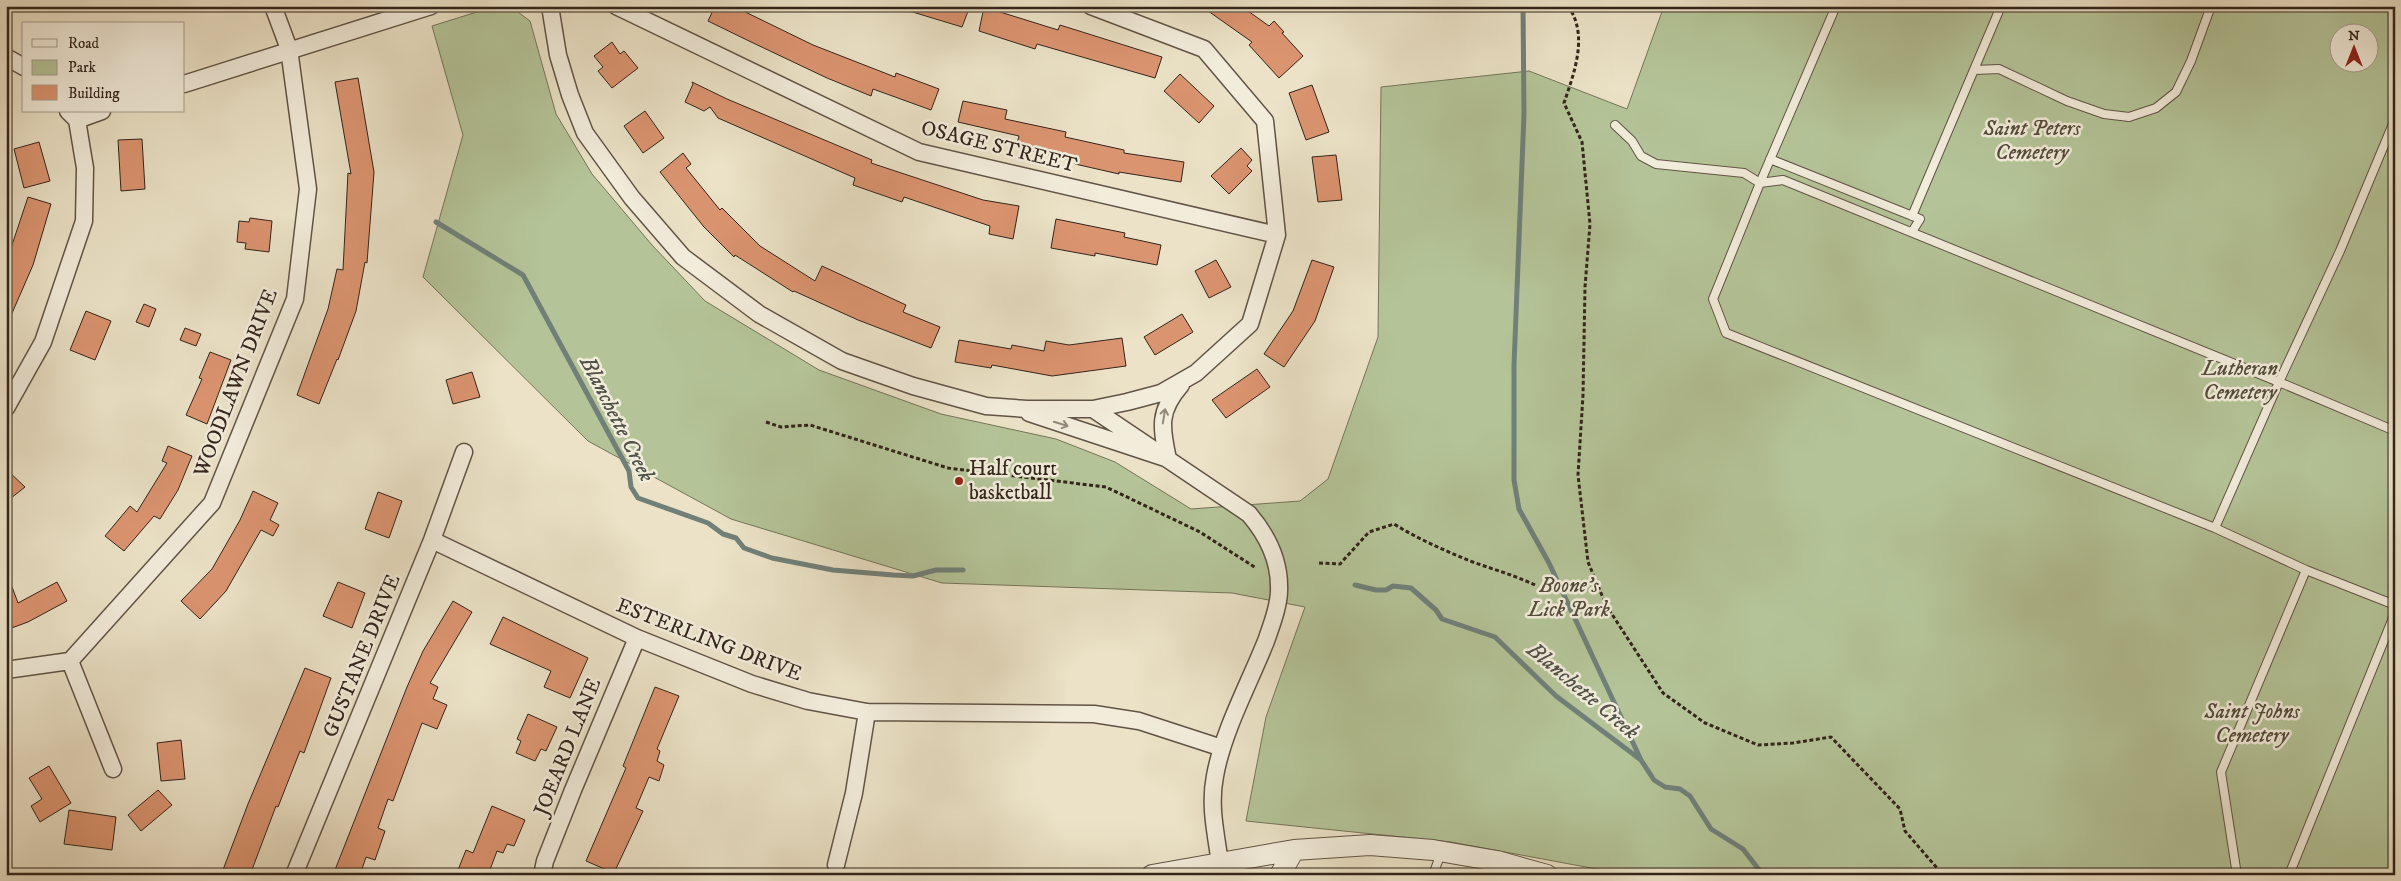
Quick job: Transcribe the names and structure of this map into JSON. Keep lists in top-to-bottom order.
{
  "streets": {
    "street": [
      "OSAGE STREET",
      "WOODLAWN DRIVE",
      "ESTERLING DRIVE",
      "GUSTANE DRIVE",
      "JOEARD LANE"
    ]
  },
  "crossings": [
    ["ESTERLING DRIVE", "GUSTANE DRIVE"],
    ["ESTERLING DRIVE", "JOEARD LANE"]
  ],
  "water": ["Blanchette Creek"],
  "parks": [
    "Saint Peters Cemetery",
    "Lutheran Cemetery",
    "Boone's Lick Park",
    "Saint Johns Cemetery"
  ],
  "places": ["Half court basketball"],
  "legend": ["Road", "Park", "Building"],
  "north": "top"
}
